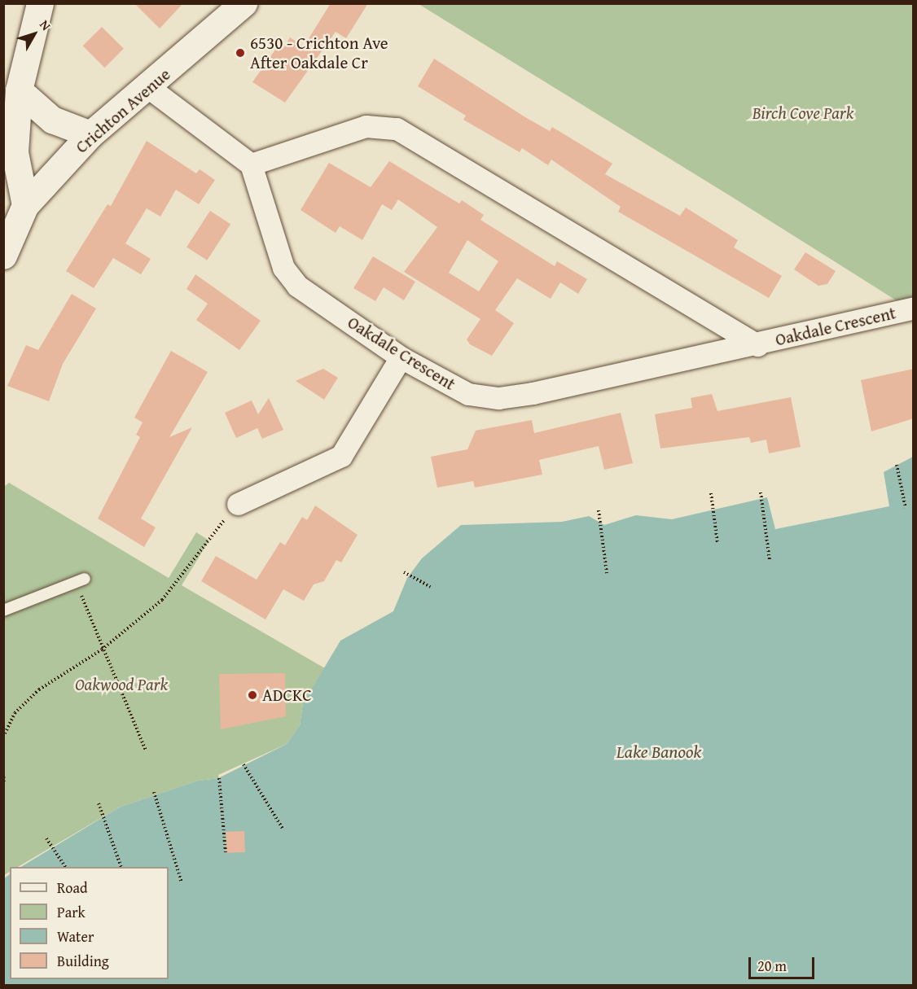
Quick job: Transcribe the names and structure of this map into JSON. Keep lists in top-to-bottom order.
{
  "streets": {
    "street": ["Crichton Avenue", "Oakdale Crescent"]
  },
  "water": ["Lake Banook"],
  "parks": ["Birch Cove Park", "Oakwood Park"],
  "places": ["6530 - Crichton Ave After Oakdale Cr", "ADCKC"],
  "legend": [
    "Road",
    "Park",
    "Water",
    "Building"
  ],
  "scale_bar": "20 m",
  "north": "top right"
}
